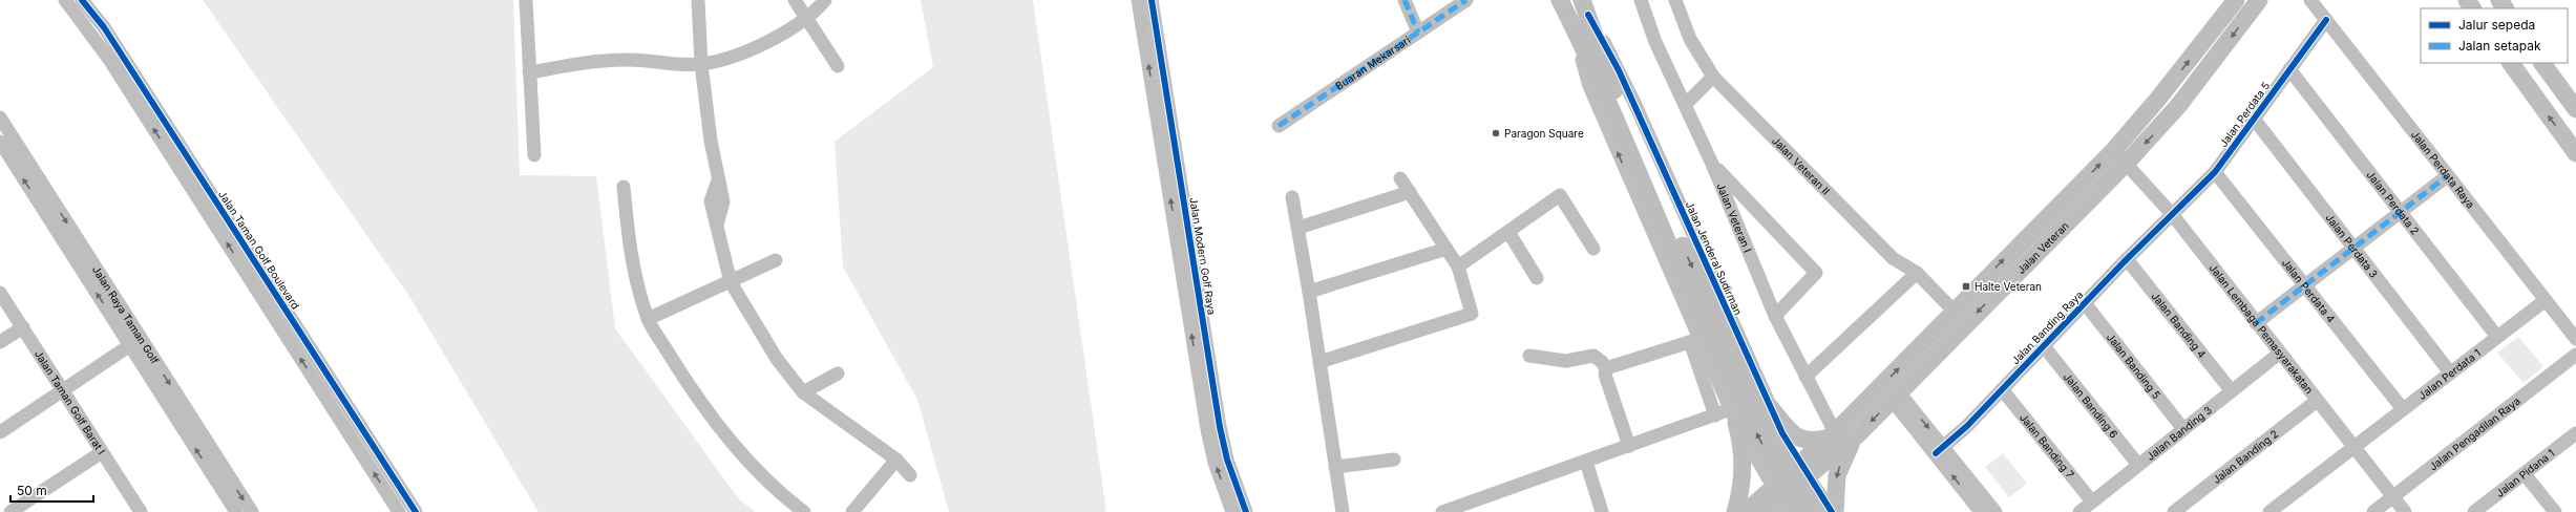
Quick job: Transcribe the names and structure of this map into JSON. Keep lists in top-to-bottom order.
{
  "streets": {
    "main road": ["Jalan Veteran", "Jalan Jenderal Sudirman"],
    "street": [
      "Buaran Mekarsari",
      "Jalan Perdata 5",
      "Jalan Veteran II",
      "Jalan Perdata Raya",
      "Jalan Perdata 2",
      "Jalan Veteran I",
      "Jalan Perdata 3",
      "Jalan Taman Golf Boulevard",
      "Jalan Modern Golf Raya",
      "Jalan Perdata 4",
      "Jalan Raya Taman Golf",
      "Jalan Banding 4",
      "Jalan Banding Raya",
      "Jalan Lembaga Pemasyarakatan",
      "Jalan Banding 5",
      "Jalan Perdata 1",
      "Jalan Taman Golf Barat I",
      "Jalan Banding 6",
      "Jalan Banding 3",
      "Jalan Pengadilan Raya",
      "Jalan Banding 7",
      "Jalan Banding 2",
      "Jalan Pidana 1"
    ]
  },
  "crossings": [
    ["Jalan Perdata 5", "Jalan Perdata Raya"],
    ["Jalan Perdata 5", "Jalan Perdata 2"],
    ["Jalan Perdata 5", "Jalan Perdata 3"],
    ["Jalan Perdata 5", "Jalan Perdata 4"],
    ["Jalan Perdata 5", "Jalan Banding Raya"],
    ["Jalan Perdata 5", "Jalan Lembaga Pemasyarakatan"],
    ["Jalan Veteran II", "Jalan Veteran"],
    ["Jalan Perdata Raya", "Jalan Perdata 1"],
    ["Jalan Perdata 2", "Jalan Perdata 1"],
    ["Jalan Veteran I", "Jalan Veteran"],
    ["Jalan Veteran", "Jalan Jenderal Sudirman"],
    ["Jalan Veteran", "Jalan Lembaga Pemasyarakatan"],
    ["Jalan Perdata 3", "Jalan Perdata 1"],
    ["Jalan Perdata 4", "Jalan Perdata 1"],
    ["Jalan Banding 4", "Jalan Banding Raya"],
    ["Jalan Banding 4", "Jalan Banding 3"],
    ["Jalan Banding Raya", "Jalan Lembaga Pemasyarakatan"],
    ["Jalan Banding Raya", "Jalan Banding 5"],
    ["Jalan Banding Raya", "Jalan Banding 6"],
    ["Jalan Banding Raya", "Jalan Banding 7"],
    ["Jalan Lembaga Pemasyarakatan", "Jalan Perdata 1"],
    ["Jalan Lembaga Pemasyarakatan", "Jalan Banding 3"],
    ["Jalan Lembaga Pemasyarakatan", "Jalan Pengadilan Raya"],
    ["Jalan Lembaga Pemasyarakatan", "Jalan Banding 2"],
    ["Jalan Banding 5", "Jalan Banding 3"],
    ["Jalan Banding 6", "Jalan Banding 3"],
    ["Jalan Banding 3", "Jalan Banding 7"]
  ],
  "places": {
    "other": ["Paragon Square"],
    "transit": ["Halte Veteran"]
  },
  "legend": ["Jalur sepeda", "Jalan setapak"],
  "scale_bar": "50 m"
}
